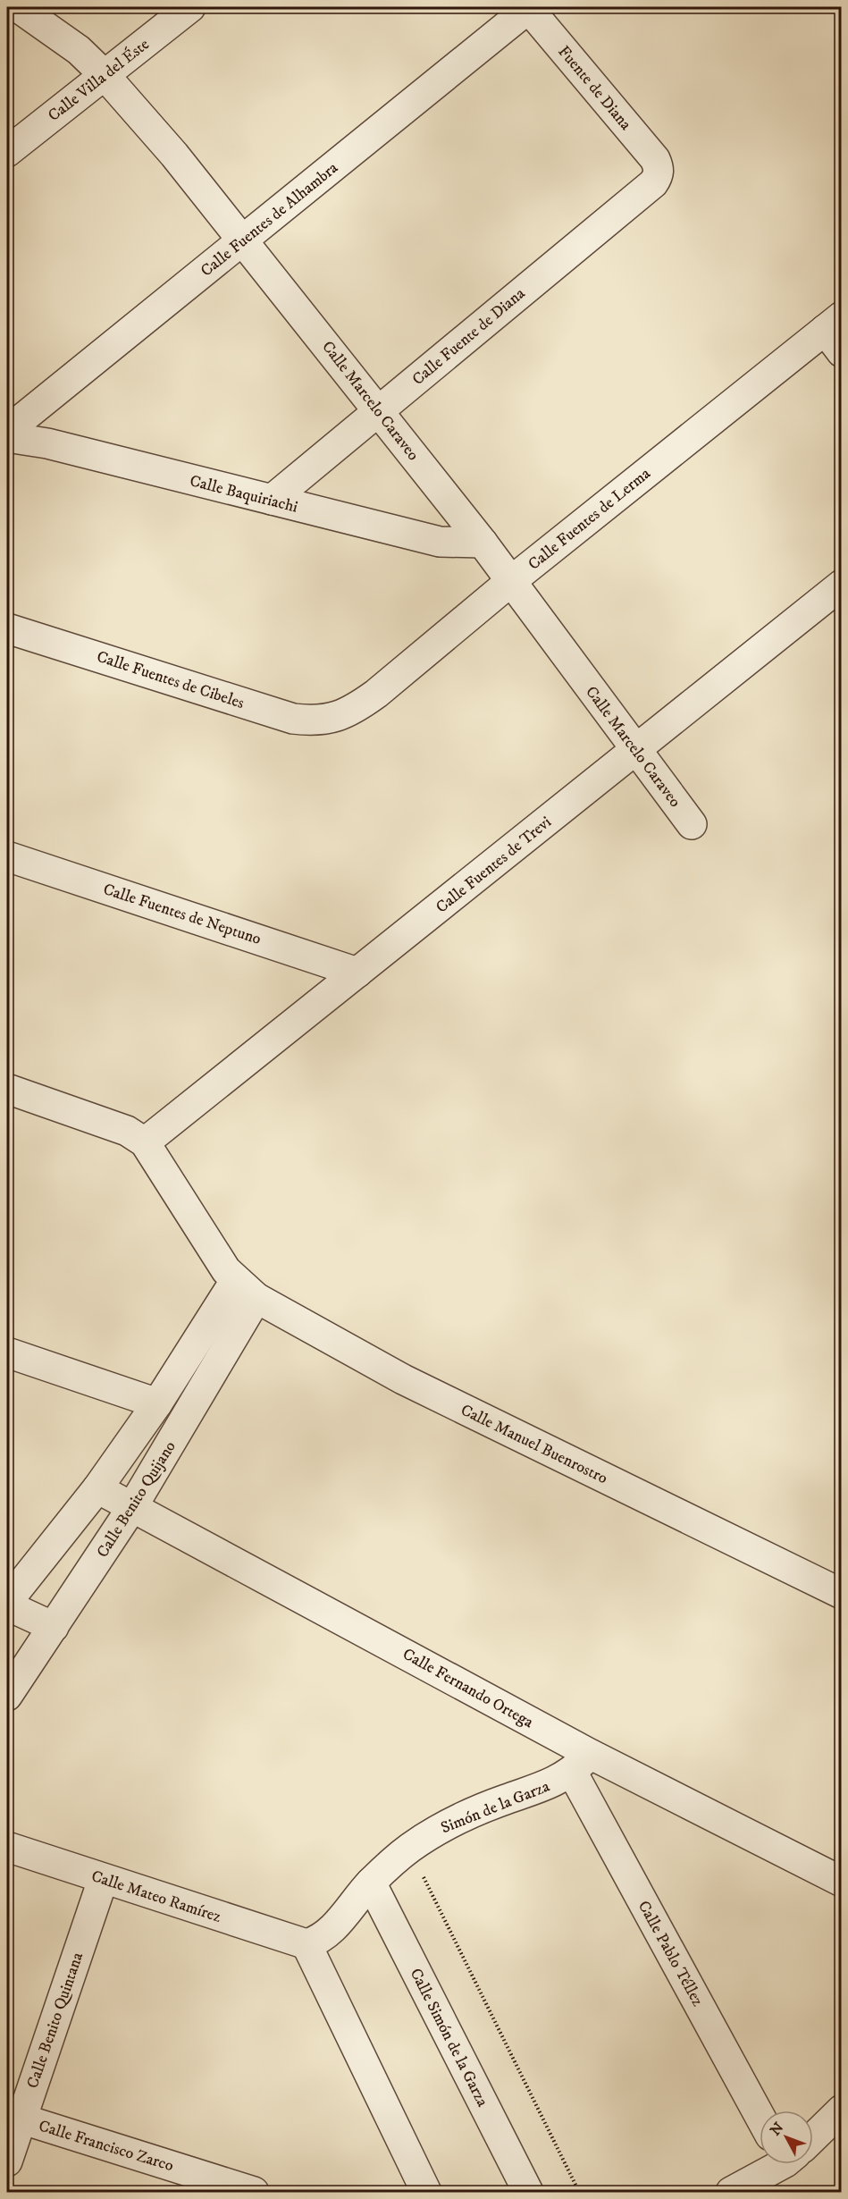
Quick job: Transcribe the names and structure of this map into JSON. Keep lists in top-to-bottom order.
{
  "streets": {
    "street": [
      "Calle Villa del Éste",
      "Fuente de Diana",
      "Calle Fuentes de Alhambra",
      "Calle Fuente de Diana",
      "Calle Marcelo Caraveo",
      "Calle Baquiriachi",
      "Calle Fuentes de Lerma",
      "Calle Fuentes de Cibeles",
      "Calle Fuentes de Trevi",
      "Calle Fuentes de Neptuno",
      "Calle Manuel Buenrostro",
      "Calle Benito Quijano",
      "Calle Fernando Ortega",
      "Simón de la Garza",
      "Calle Mateo Ramírez",
      "Calle Pablo Téllez",
      "Calle Benito Quintana",
      "Calle Simón de la Garza",
      "Calle Francisco Zarco"
    ]
  },
  "crossings": [
    ["Calle Villa del Éste", "Calle Marcelo Caraveo"],
    ["Fuente de Diana", "Calle Fuentes de Alhambra"],
    ["Fuente de Diana", "Calle Fuente de Diana"],
    ["Calle Fuentes de Alhambra", "Calle Marcelo Caraveo"],
    ["Calle Fuente de Diana", "Calle Marcelo Caraveo"],
    ["Calle Fuente de Diana", "Calle Baquiriachi"],
    ["Calle Marcelo Caraveo", "Calle Baquiriachi"],
    ["Calle Marcelo Caraveo", "Calle Fuentes de Lerma"],
    ["Calle Marcelo Caraveo", "Calle Fuentes de Trevi"],
    ["Calle Fuentes de Lerma", "Calle Fuentes de Cibeles"],
    ["Calle Fuentes de Trevi", "Calle Fuentes de Neptuno"],
    ["Calle Manuel Buenrostro", "Calle Benito Quijano"],
    ["Calle Benito Quijano", "Calle Fernando Ortega"],
    ["Calle Fernando Ortega", "Simón de la Garza"],
    ["Calle Fernando Ortega", "Calle Pablo Téllez"],
    ["Simón de la Garza", "Calle Mateo Ramírez"],
    ["Simón de la Garza", "Calle Pablo Téllez"],
    ["Simón de la Garza", "Calle Simón de la Garza"],
    ["Calle Mateo Ramírez", "Calle Benito Quintana"],
    ["Calle Benito Quintana", "Calle Francisco Zarco"]
  ],
  "north": "top left"
}
